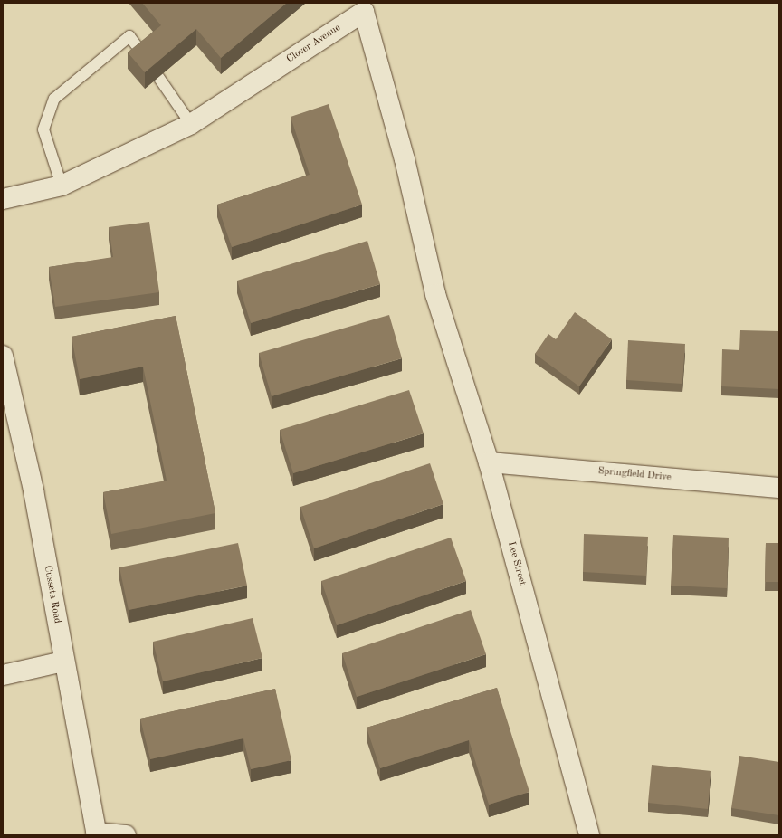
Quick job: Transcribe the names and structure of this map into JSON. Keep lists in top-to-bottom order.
{
  "streets": {
    "street": [
      "Clover Avenue",
      "Springfield Drive",
      "Lee Street",
      "Cusseta Road"
    ]
  },
  "crossings": [
    ["Clover Avenue", "Lee Street"],
    ["Springfield Drive", "Lee Street"]
  ]
}
